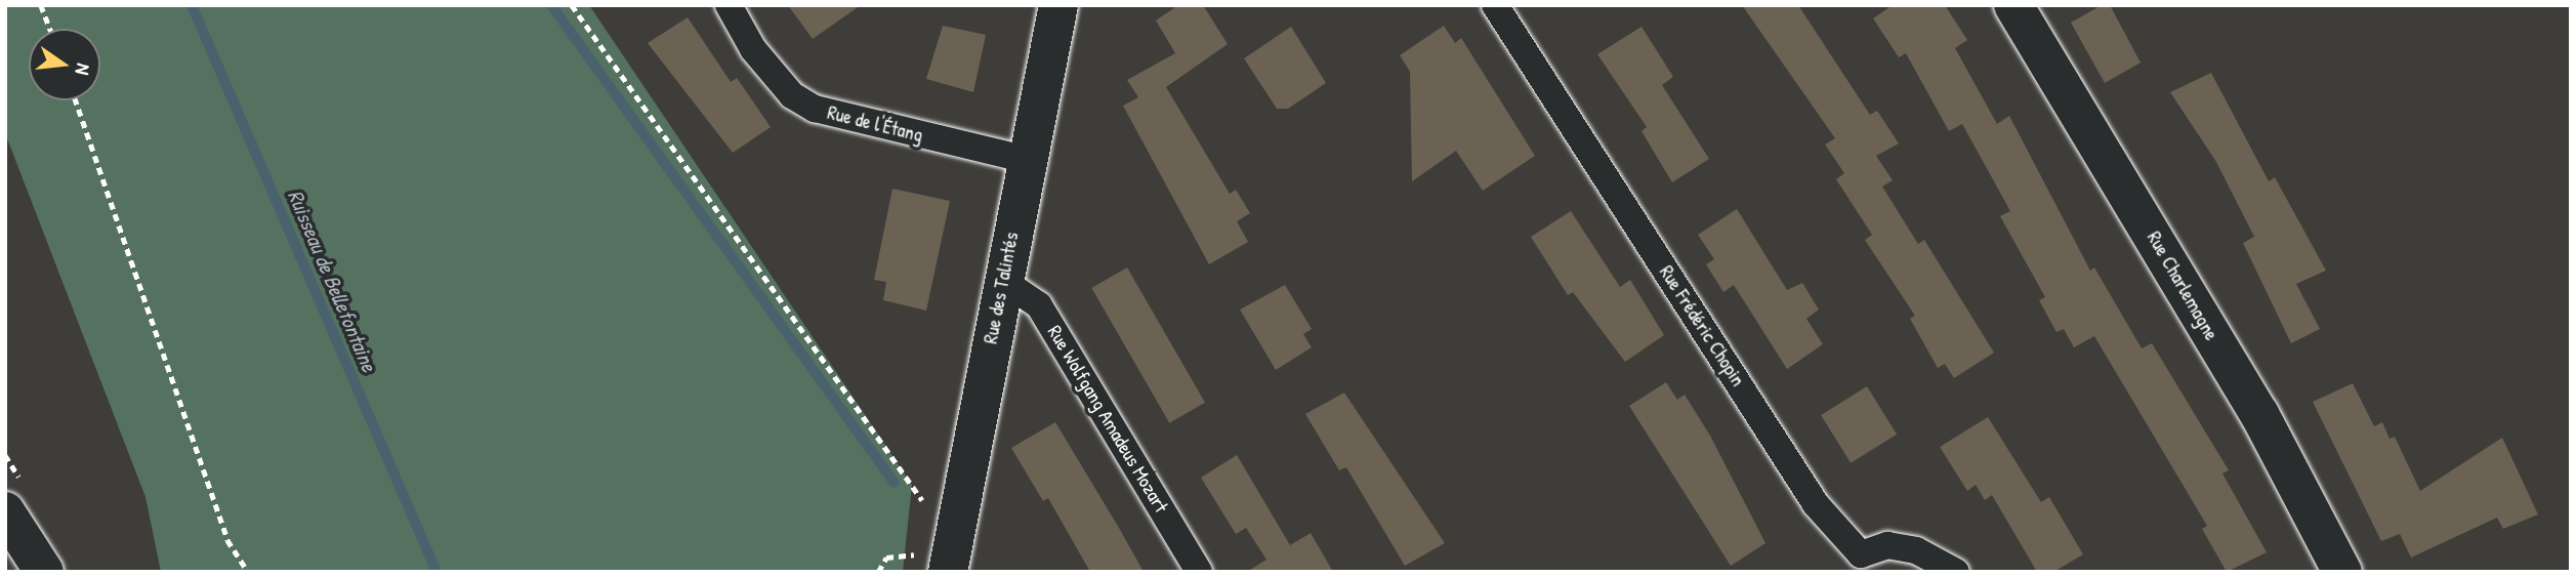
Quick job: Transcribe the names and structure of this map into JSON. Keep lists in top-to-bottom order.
{
  "streets": {
    "street": [
      "Rue de l'Étang",
      "Rue Charlemagne",
      "Rue des Talintés",
      "Rue Frédéric Chopin",
      "Rue Wolfgang Amadeus Mozart"
    ]
  },
  "crossings": [
    ["Rue de l'Étang", "Rue des Talintés"],
    ["Rue des Talintés", "Rue Wolfgang Amadeus Mozart"]
  ],
  "water": ["Ruisseau de Bellefontaine"],
  "north": "right"
}
